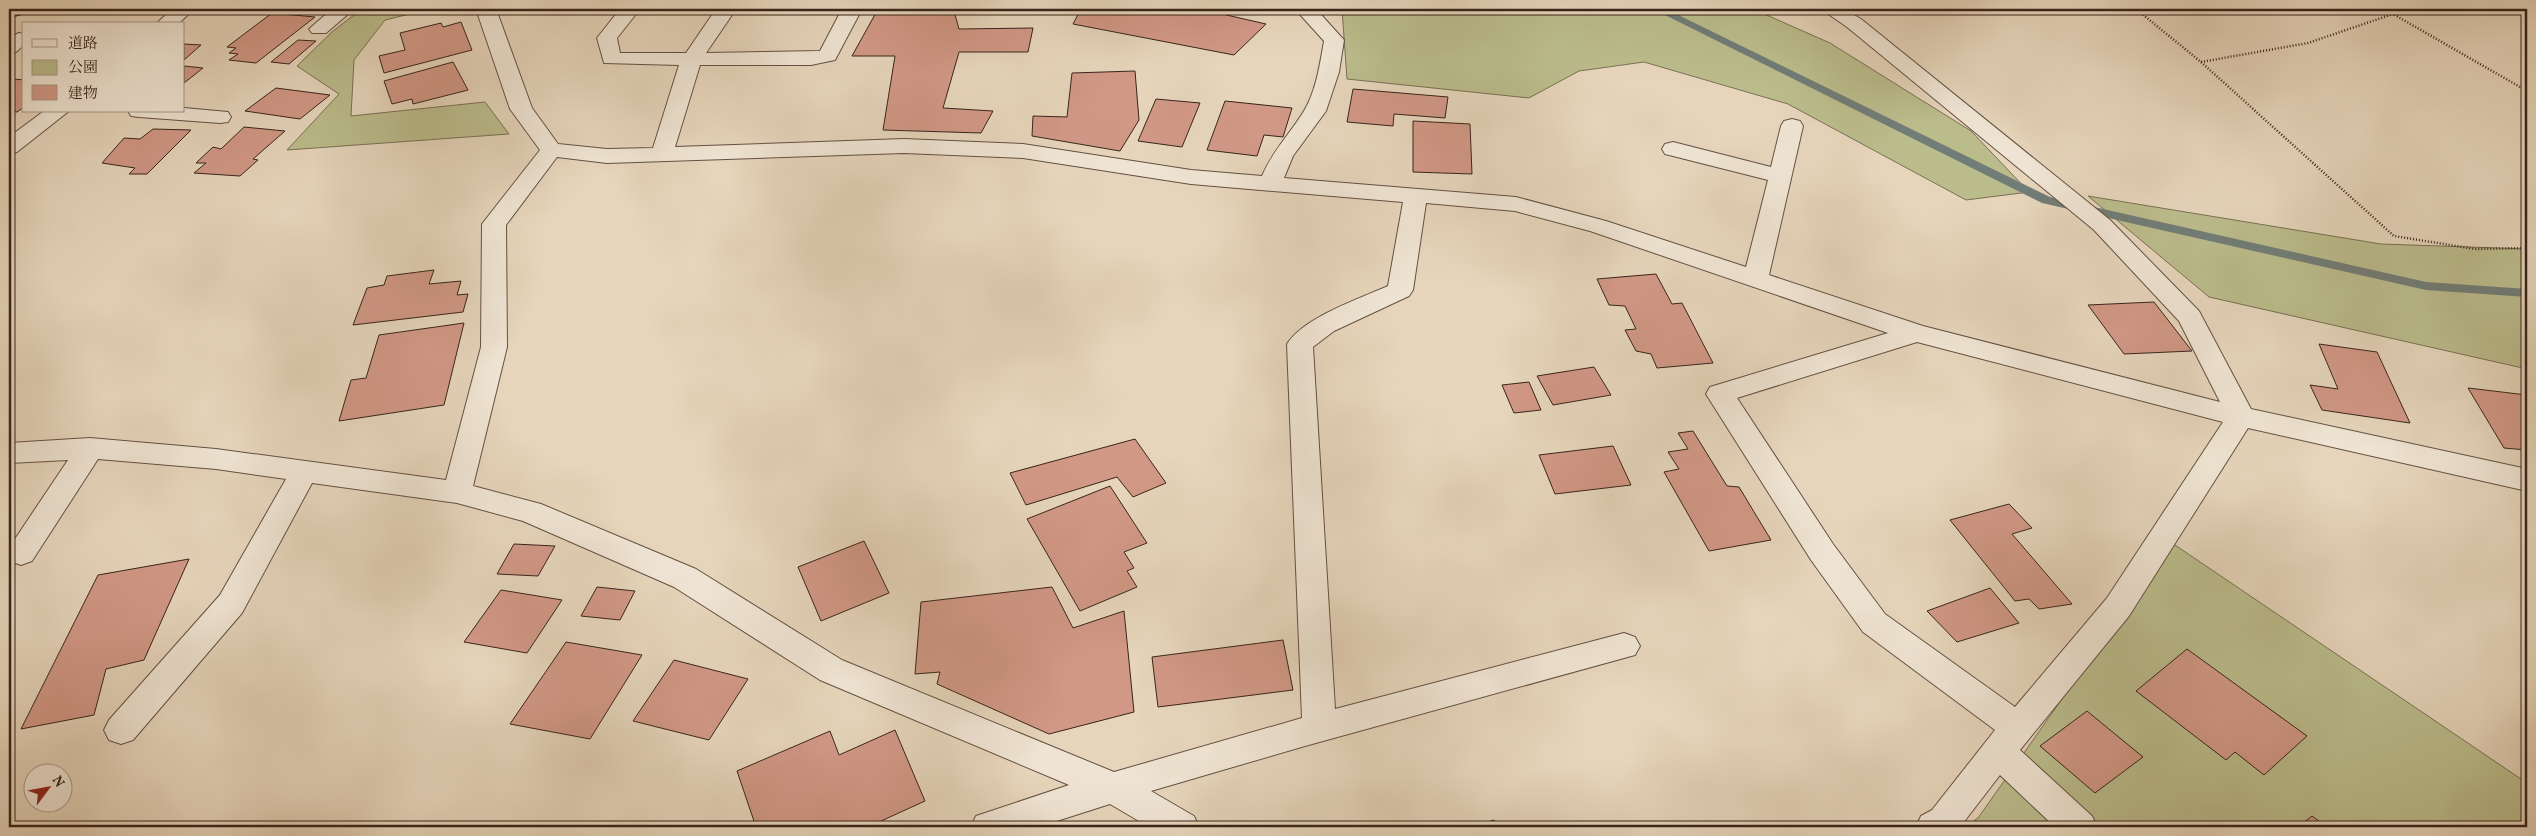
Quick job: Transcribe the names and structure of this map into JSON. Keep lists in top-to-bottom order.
{
  "legend": ["道路", "公園", "建物"],
  "north": "top right"
}
